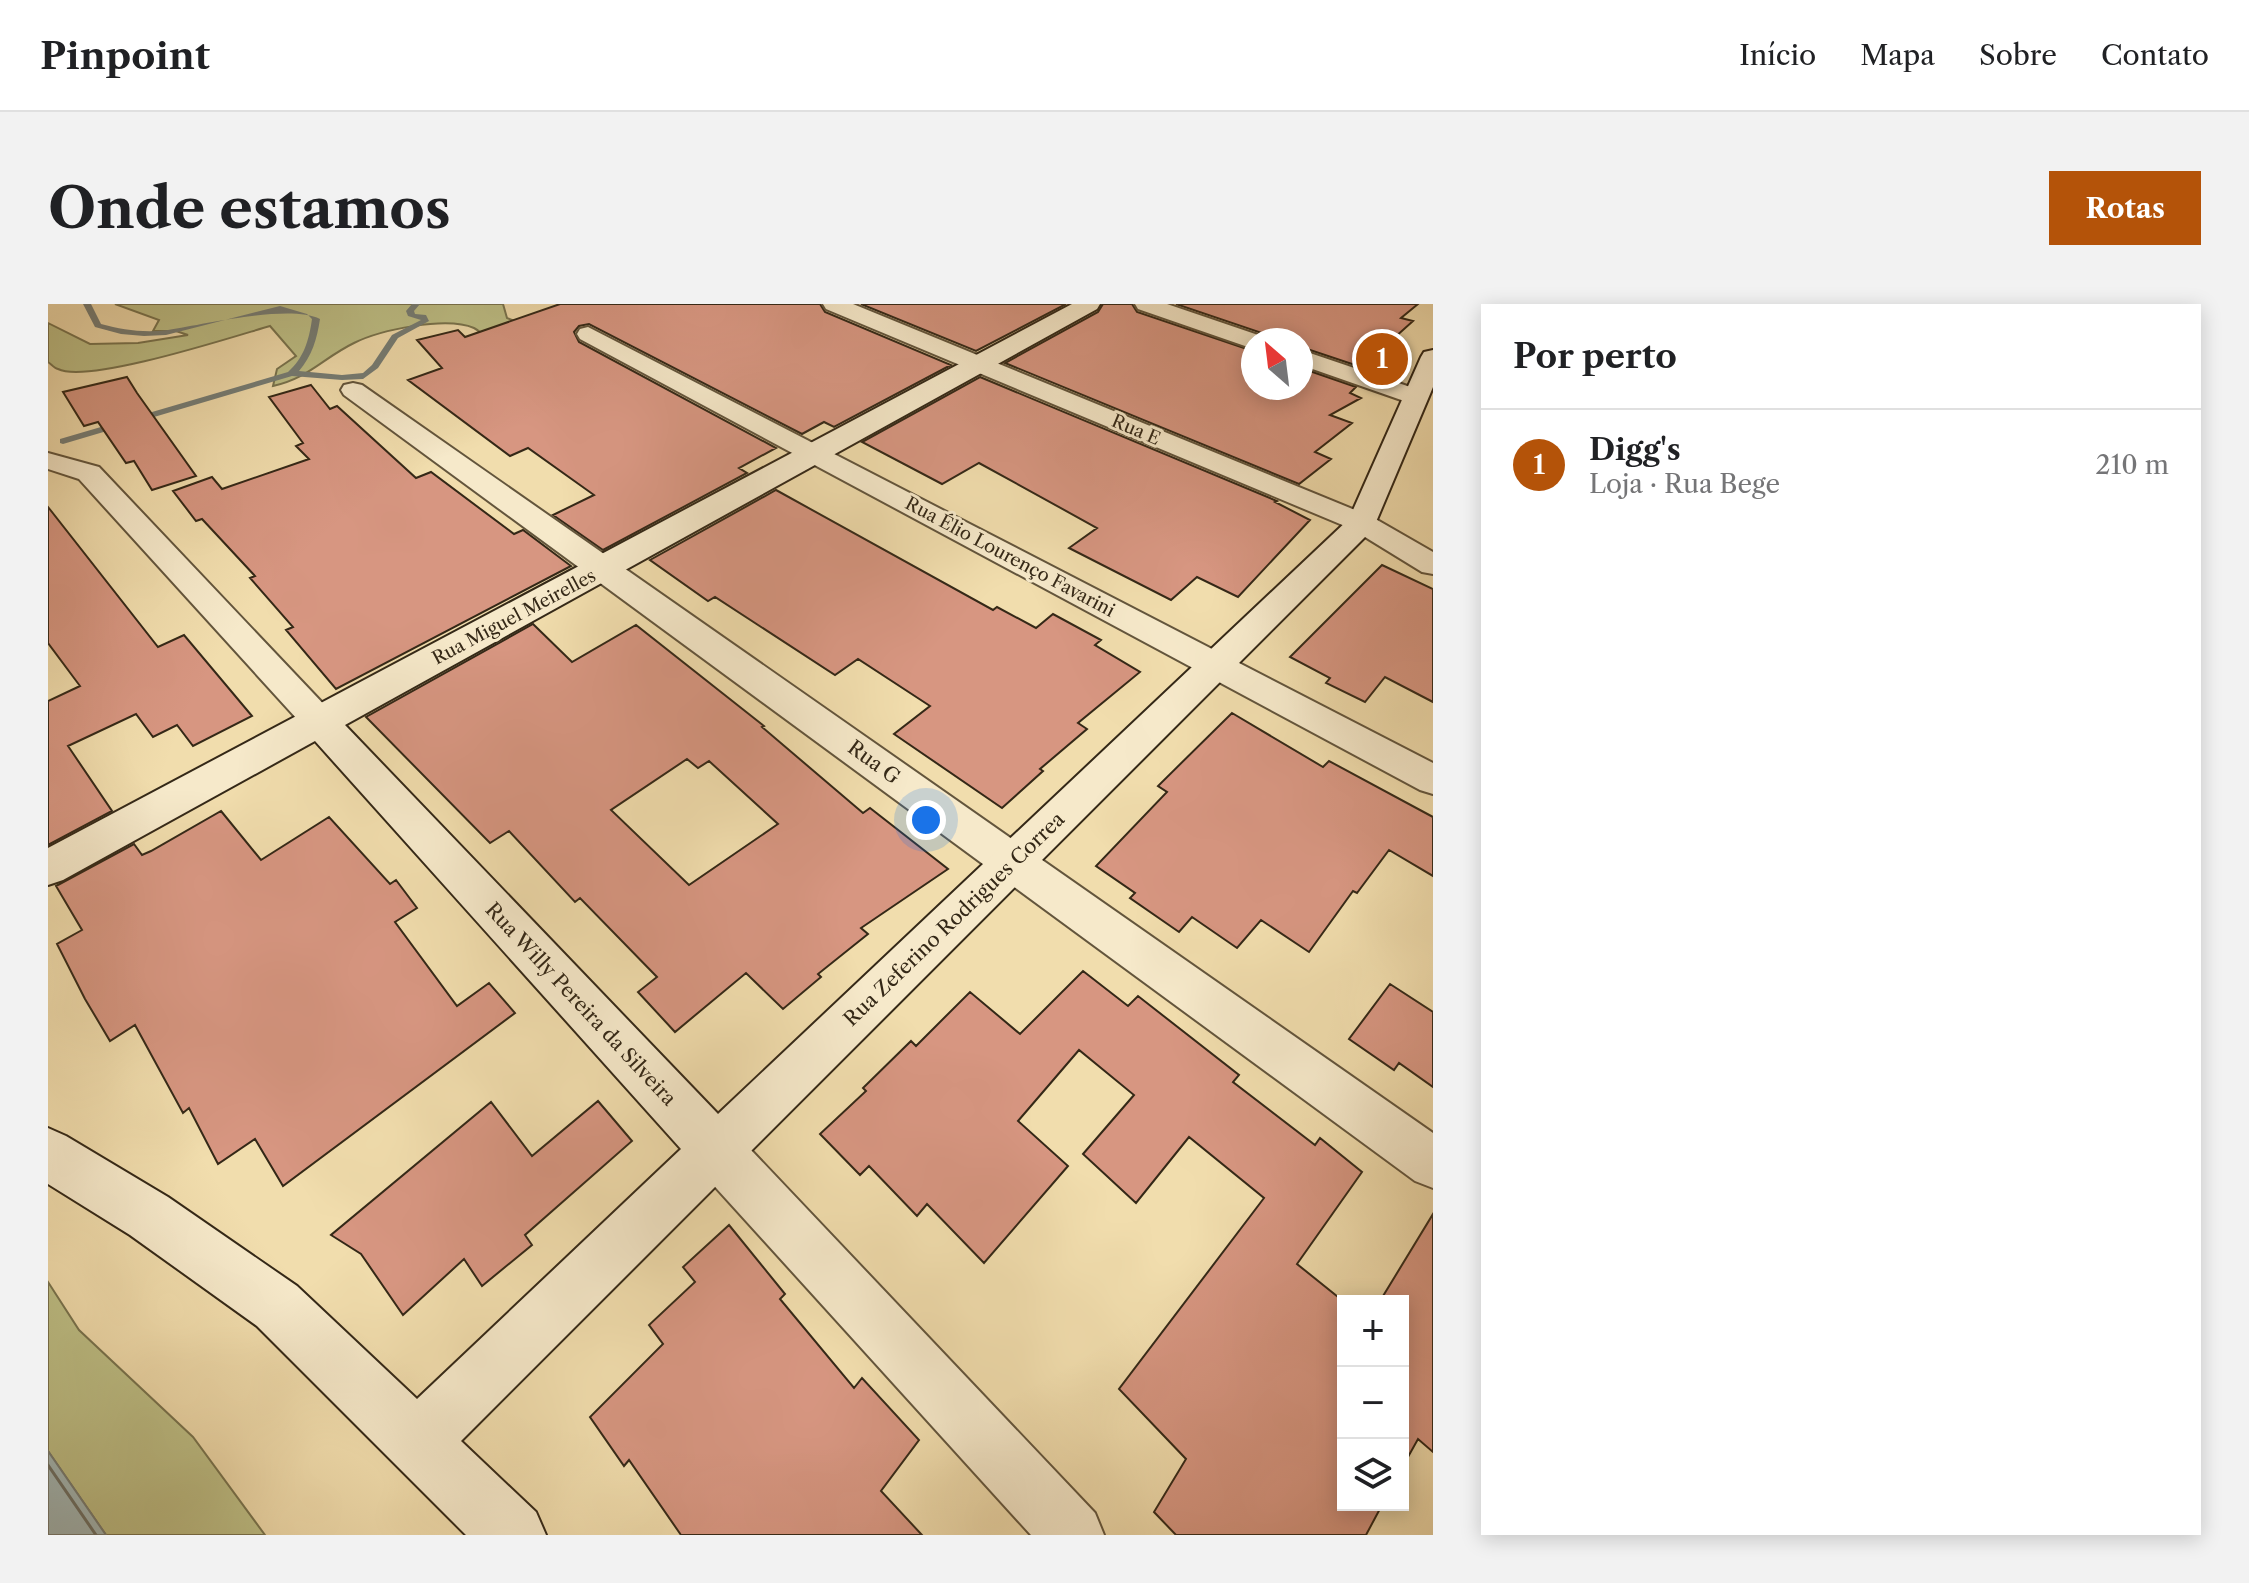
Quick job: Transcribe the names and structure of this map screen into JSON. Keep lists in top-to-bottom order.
{
  "streets": {
    "street": [
      "Rua E",
      "Rua Élio Lourenço Favarini",
      "Rua Miguel Meirelles",
      "Rua G",
      "Rua Zeferino Rodrigues Correa",
      "Rua Willy Pereira da Silveira"
    ]
  },
  "crossings": [
    ["Rua E", "Rua Miguel Meirelles"],
    ["Rua E", "Rua Zeferino Rodrigues Correa"],
    ["Rua Élio Lourenço Favarini", "Rua Miguel Meirelles"],
    ["Rua Élio Lourenço Favarini", "Rua Zeferino Rodrigues Correa"],
    ["Rua Miguel Meirelles", "Rua G"],
    ["Rua Miguel Meirelles", "Rua Willy Pereira da Silveira"],
    ["Rua G", "Rua Zeferino Rodrigues Correa"],
    ["Rua Zeferino Rodrigues Correa", "Rua Willy Pereira da Silveira"]
  ],
  "north": "top left",
  "page": {
    "header": "Pinpoint",
    "nav": [
      "Início",
      "Mapa",
      "Sobre",
      "Contato"
    ],
    "buttons": "Rotas",
    "title": "Onde estamos",
    "heading": "Por perto",
    "pins": "1",
    "list": [
      {
        "mark": "1",
        "name": "Digg's",
        "note": "Loja · Rua Bege",
        "value": "210 m"
      }
    ],
    "map_buttons": ["+", "−"]
  }
}
